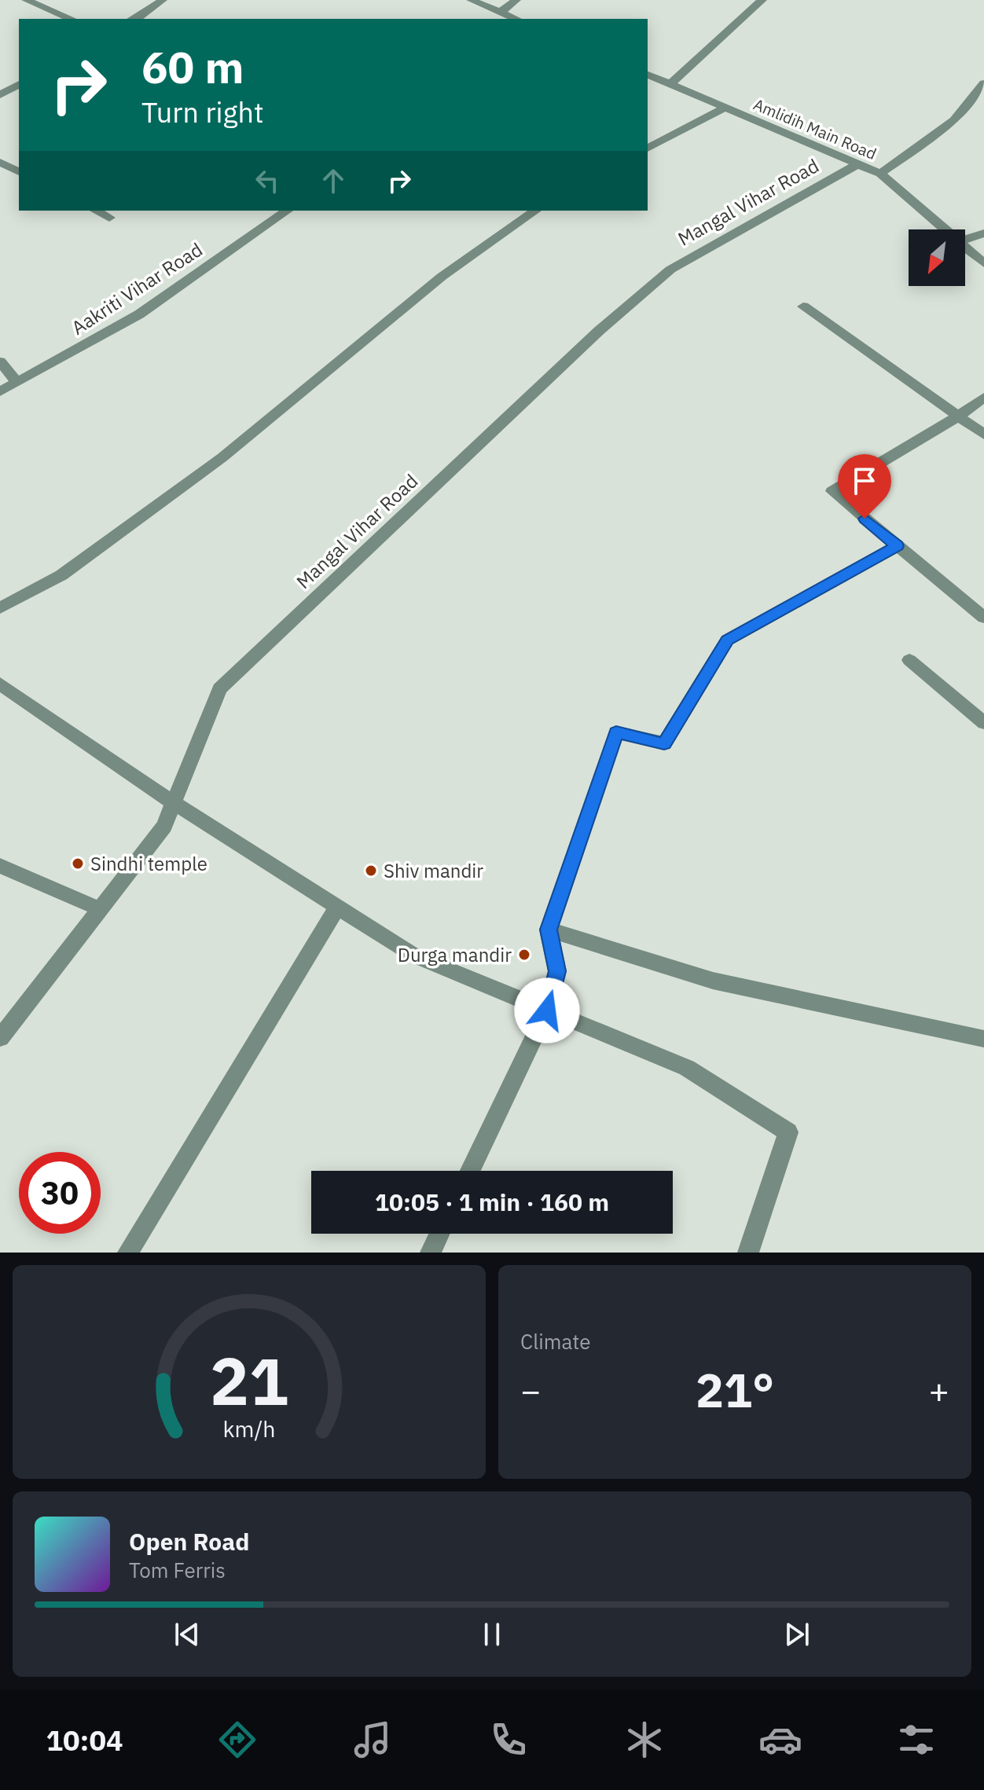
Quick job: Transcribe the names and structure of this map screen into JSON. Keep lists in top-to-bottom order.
{
  "streets": {
    "street": ["Amlidih Main Road", "Mangal Vihar Road", "Aakriti Vihar Road"]
  },
  "crossings": [
    ["Amlidih Main Road", "Mangal Vihar Road"]
  ],
  "places": ["Sindhi temple", "Shiv mandir", "Durga mandir"],
  "north": "bottom left",
  "page": {
    "turn": ["60 m", "Turn right"],
    "limit": "30",
    "trip": "10:05 · 1 min · 160 m",
    "tile": "Climate",
    "heat": ["−", "21°", "+"],
    "song": ["Open Road", "Tom Ferris"],
    "tabs": "10:04",
    "gauge": ["21", "km/h"]
  }
}
